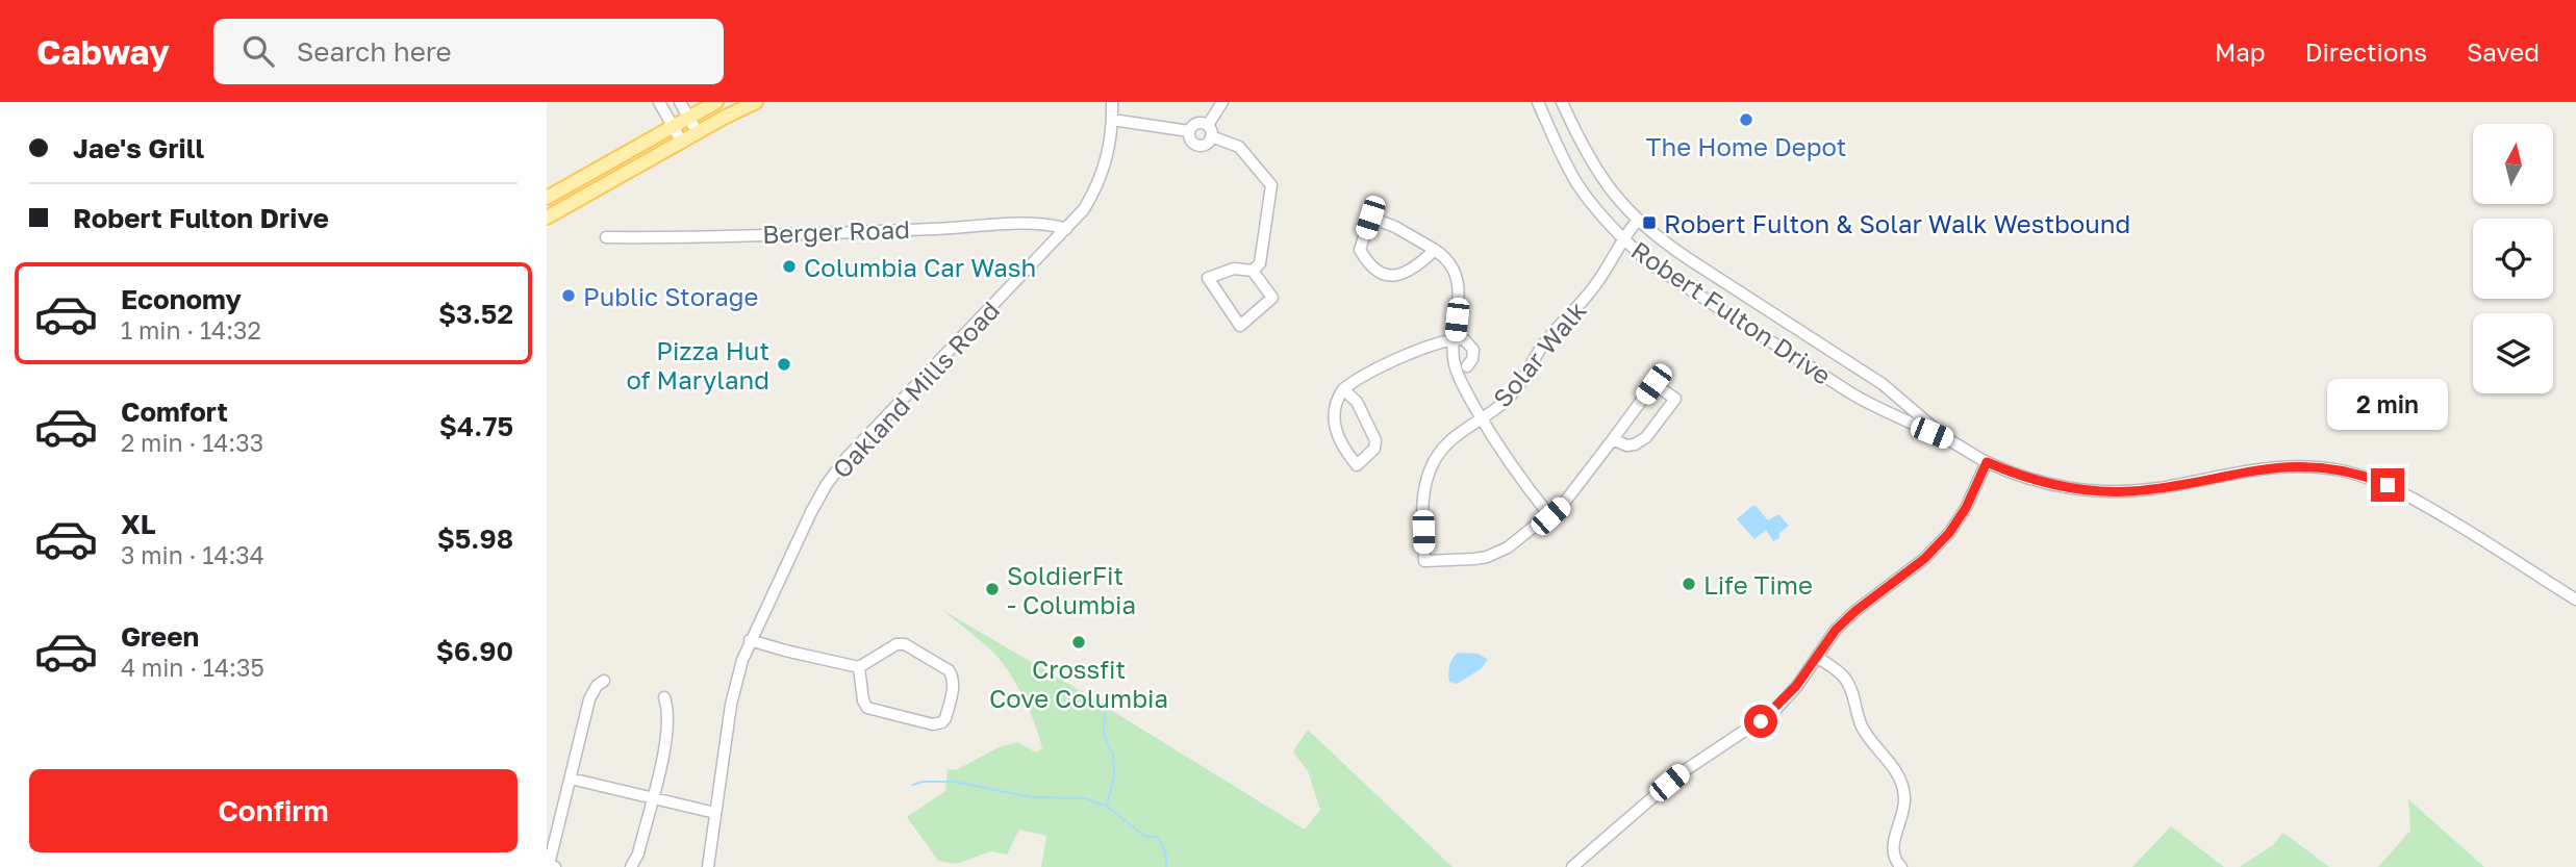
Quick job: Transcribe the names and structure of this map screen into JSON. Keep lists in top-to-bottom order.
{
  "streets": {
    "street": [
      "Berger Road",
      "Robert Fulton Drive",
      "Solar Walk",
      "Oakland Mills Road"
    ]
  },
  "crossings": [
    ["Berger Road", "Oakland Mills Road"],
    ["Robert Fulton Drive", "Solar Walk"]
  ],
  "places": {
    "other": [
      "The Home Depot",
      "Columbia Car Wash",
      "Public Storage",
      "Pizza Hut of Maryland",
      "Life Time",
      "SoldierFit - Columbia",
      "Crossfit Cove Columbia"
    ],
    "transit": ["Robert Fulton & Solar Walk Westbound"]
  },
  "north": "top",
  "page": {
    "header": "Cabway",
    "search": "Search here",
    "nav": ["Map", "Directions", "Saved"],
    "banner": ["Jae's Grill", "Robert Fulton Drive"],
    "list": [
      {
        "name": "Economy",
        "note": "1 min · 14:32",
        "value": "$3.52"
      },
      {
        "name": "Comfort",
        "note": "2 min · 14:33",
        "value": "$4.75"
      },
      {
        "name": "XL",
        "note": "3 min · 14:34",
        "value": "$5.98"
      },
      {
        "name": "Green",
        "note": "4 min · 14:35",
        "value": "$6.90"
      }
    ],
    "bubble": "2 min",
    "buttons": "Confirm"
  }
}
